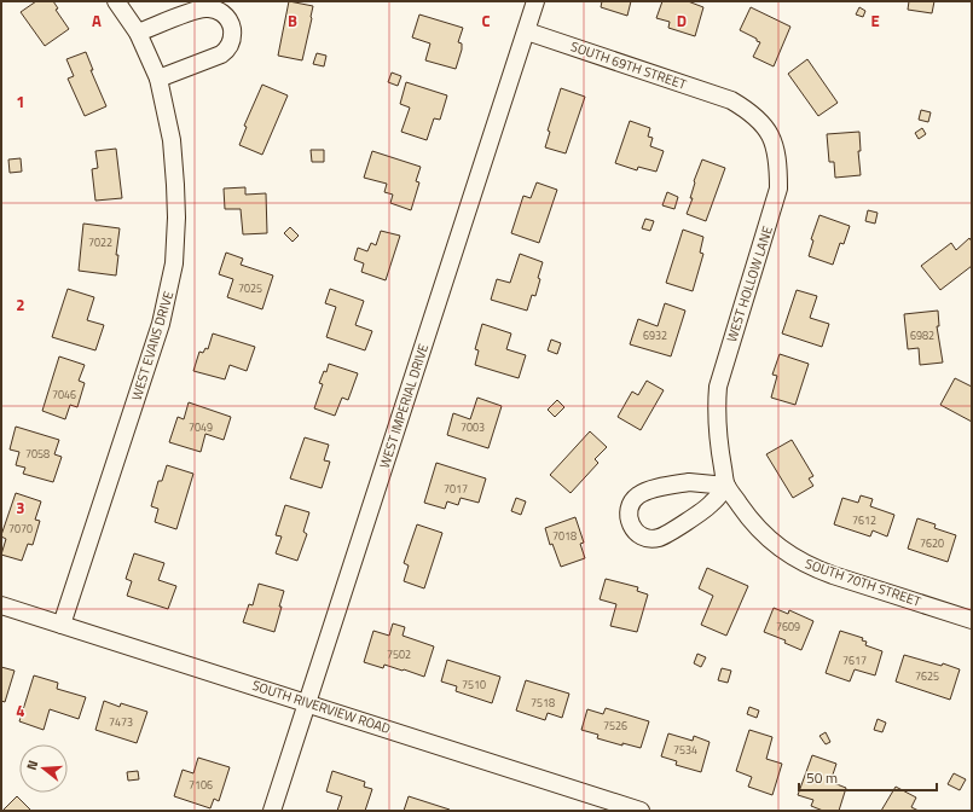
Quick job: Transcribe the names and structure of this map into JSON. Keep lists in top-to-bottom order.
{
  "streets": {
    "street": [
      "SOUTH 69TH STREET",
      "WEST HOLLOW LANE",
      "WEST EVANS DRIVE",
      "WEST IMPERIAL DRIVE",
      "SOUTH 70TH STREET",
      "SOUTH RIVERVIEW ROAD"
    ]
  },
  "crossings": [
    ["SOUTH 69TH STREET", "WEST HOLLOW LANE"],
    ["SOUTH 69TH STREET", "WEST IMPERIAL DRIVE"],
    ["WEST HOLLOW LANE", "SOUTH 70TH STREET"],
    ["WEST EVANS DRIVE", "SOUTH RIVERVIEW ROAD"],
    ["WEST IMPERIAL DRIVE", "SOUTH RIVERVIEW ROAD"]
  ],
  "house_numbers": [
    "7022",
    "7025",
    "6932",
    "6982",
    "7046",
    "7049",
    "7003",
    "7058",
    "7017",
    "7612",
    "7070",
    "7018",
    "7620",
    "7609",
    "7502",
    "7617",
    "7625",
    "7510",
    "7518",
    "7473",
    "7526",
    "7534",
    "7106"
  ],
  "scale_bar": "50 m",
  "north": "left",
  "grid": {
    "columns": [
      "A",
      "B",
      "C",
      "D",
      "E"
    ],
    "rows": [
      "1",
      "2",
      "3",
      "4"
    ]
  }
}
